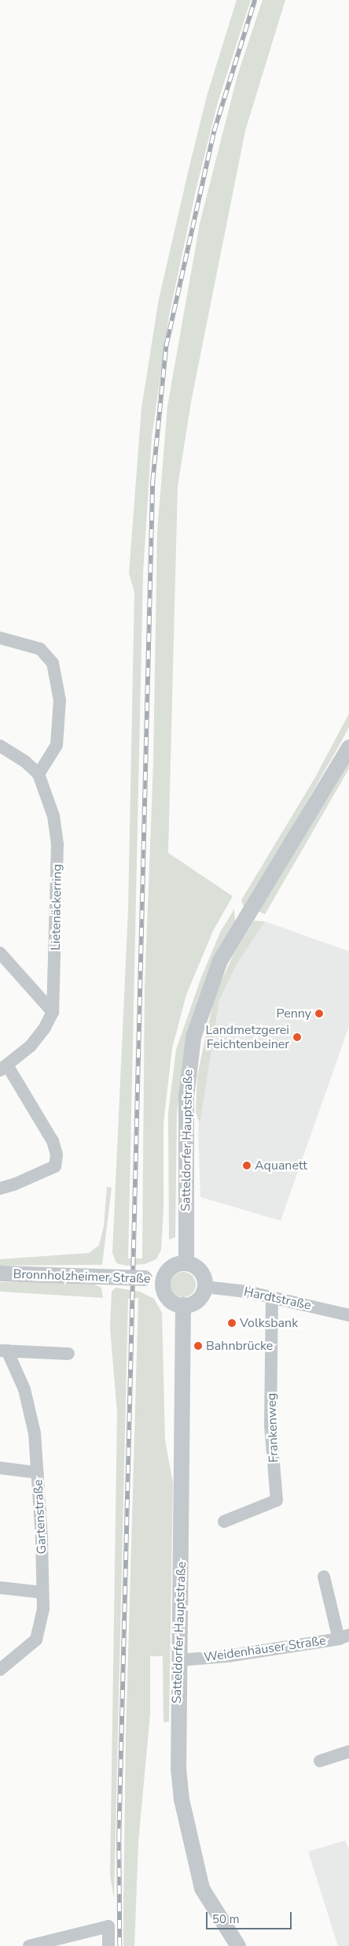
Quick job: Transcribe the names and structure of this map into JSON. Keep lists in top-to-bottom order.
{
  "streets": {
    "street": [
      "Lietenäckerring",
      "Satteldorfer Hauptstraße",
      "Bronnholzheimer Straße",
      "Hardtstraße",
      "Frankenweg",
      "Gartenstraße",
      "Weidenhäuser Straße"
    ]
  },
  "crossings": [
    ["Satteldorfer Hauptstraße", "Bronnholzheimer Straße"],
    ["Satteldorfer Hauptstraße", "Hardtstraße"],
    ["Satteldorfer Hauptstraße", "Weidenhäuser Straße"],
    ["Bronnholzheimer Straße", "Hardtstraße"],
    ["Hardtstraße", "Frankenweg"]
  ],
  "places": [
    "Penny",
    "Landmetzgerei Feichtenbeiner",
    "Aquanett",
    "Volksbank",
    "Bahnbrücke"
  ],
  "scale_bar": "50 m"
}
